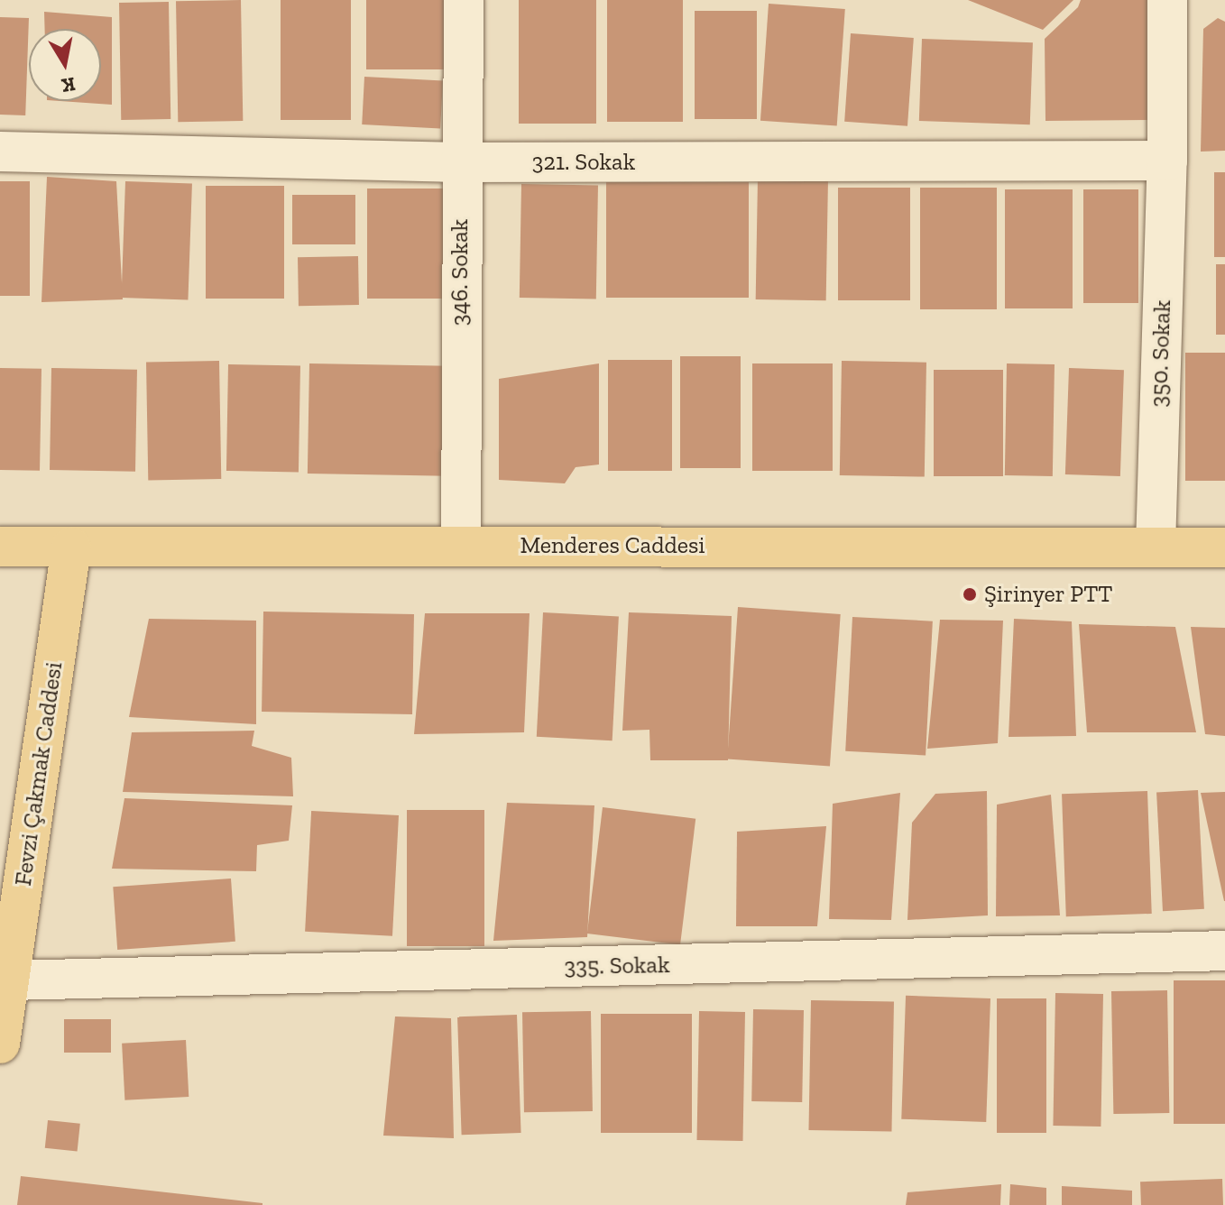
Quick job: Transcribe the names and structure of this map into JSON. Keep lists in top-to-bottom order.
{
  "streets": {
    "main road": ["Menderes Caddesi", "Fevzi Çakmak Caddesi"],
    "street": [
      "321. Sokak",
      "346. Sokak",
      "350. Sokak",
      "335. Sokak"
    ]
  },
  "crossings": [
    ["321. Sokak", "346. Sokak"],
    ["321. Sokak", "350. Sokak"],
    ["346. Sokak", "Menderes Caddesi"],
    ["350. Sokak", "Menderes Caddesi"],
    ["Menderes Caddesi", "Fevzi Çakmak Caddesi"],
    ["Fevzi Çakmak Caddesi", "335. Sokak"]
  ],
  "places": ["Şirinyer PTT"],
  "north": "bottom"
}
